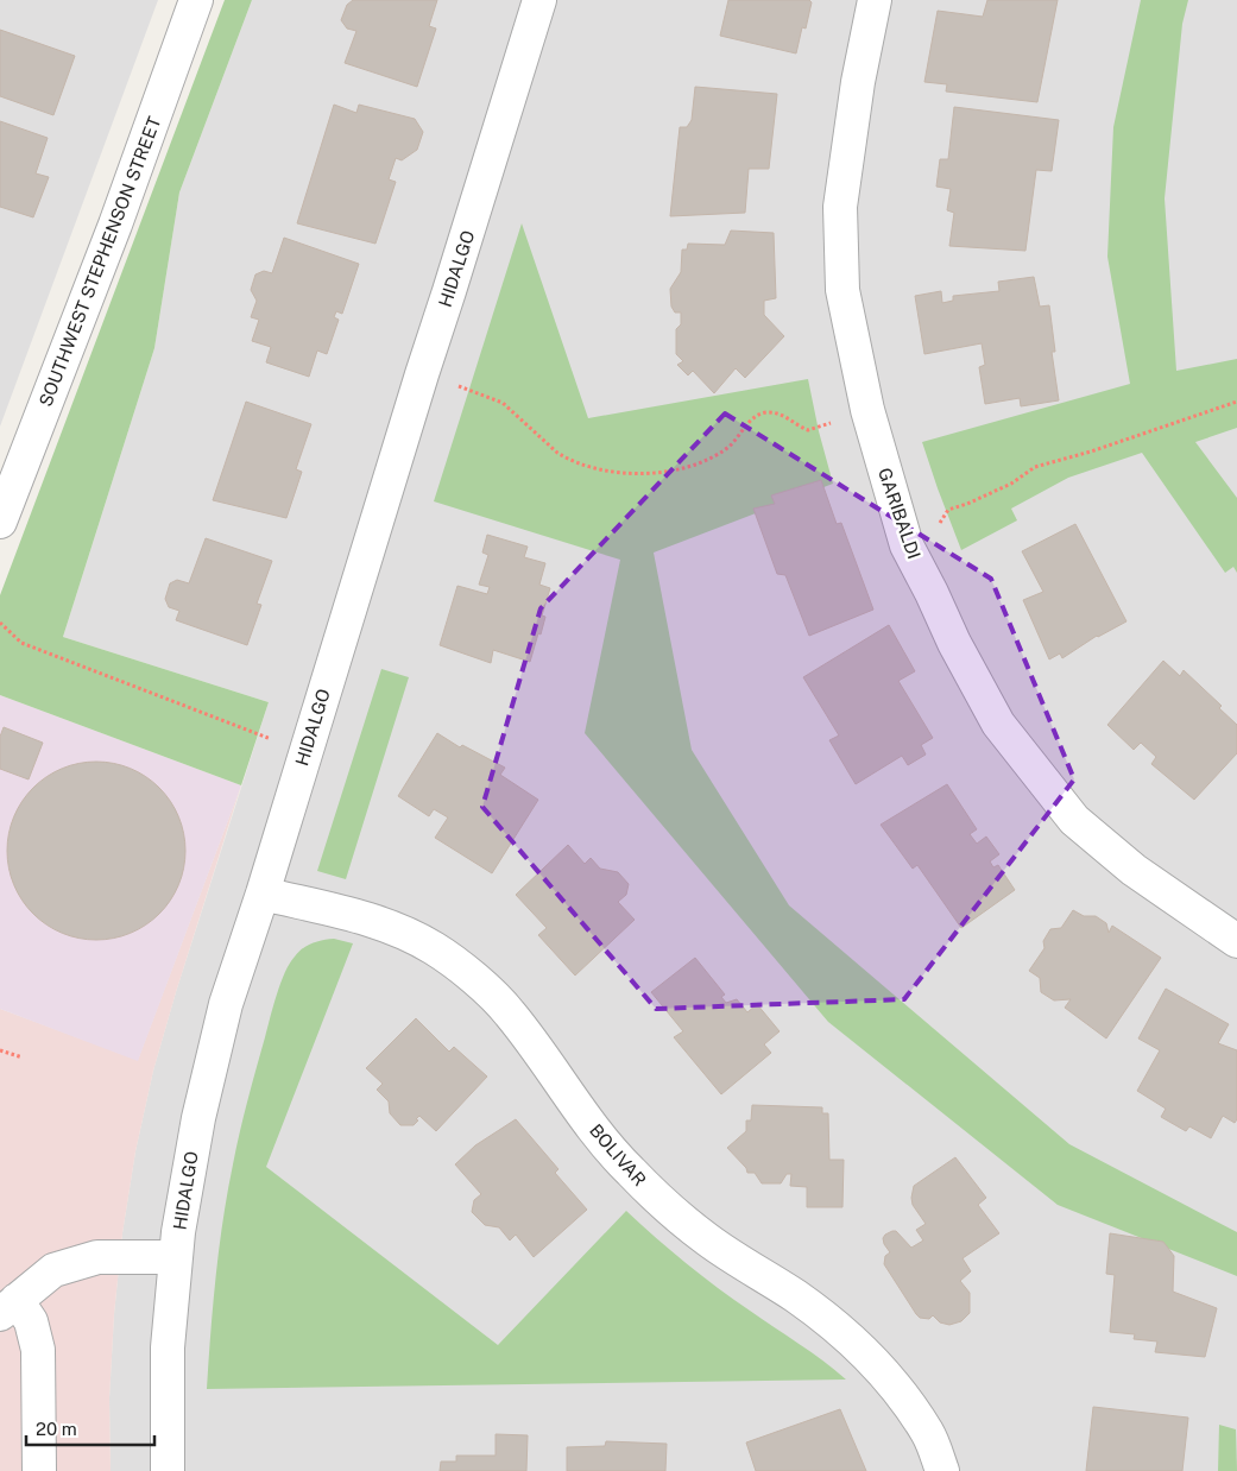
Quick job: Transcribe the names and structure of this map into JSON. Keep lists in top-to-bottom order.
{
  "streets": {
    "street": [
      "SOUTHWEST STEPHENSON STREET",
      "HIDALGO",
      "GARIBALDI",
      "BOLIVAR"
    ]
  },
  "crossings": [
    ["HIDALGO", "BOLIVAR"]
  ],
  "scale_bar": "20 m"
}
